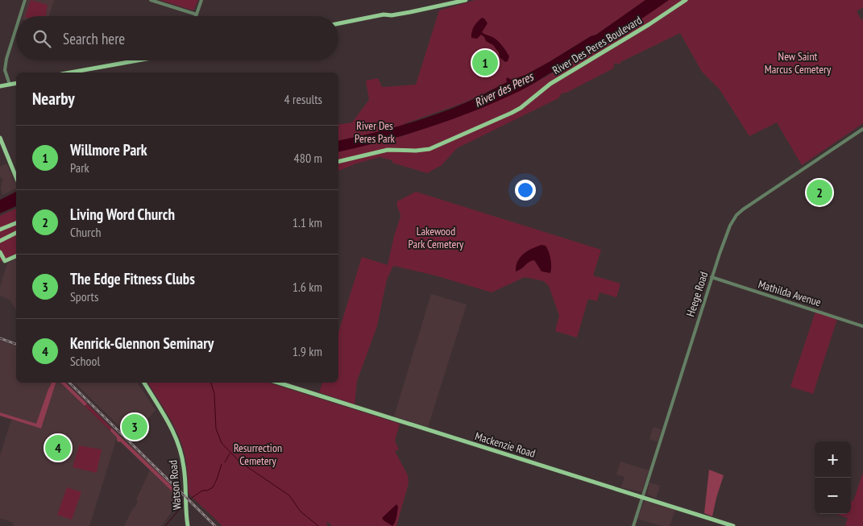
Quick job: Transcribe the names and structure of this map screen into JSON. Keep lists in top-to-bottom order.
{
  "streets": {
    "main road": ["River Des Peres Boulevard", "Mackenzie Road", "Watson Road"],
    "street": ["Mathilda Avenue", "Heege Road"]
  },
  "crossings": [
    ["Mathilda Avenue", "Heege Road"],
    ["Heege Road", "Mackenzie Road"]
  ],
  "water": ["River des Peres"],
  "parks": [
    "New Saint Marcus Cemetery",
    "River Des Peres Park",
    "Lakewood Park Cemetery",
    "Resurrection Cemetery"
  ],
  "page": {
    "search": "Search here",
    "pins": [
      "1",
      "2",
      "3",
      "4"
    ],
    "heading": ["Nearby", "4 results"],
    "list": [
      {
        "mark": "1",
        "name": "Willmore Park",
        "note": "Park",
        "value": "480 m"
      },
      {
        "mark": "2",
        "name": "Living Word Church",
        "note": "Church",
        "value": "1.1 km"
      },
      {
        "mark": "3",
        "name": "The Edge Fitness Clubs",
        "note": "Sports",
        "value": "1.6 km"
      },
      {
        "mark": "4",
        "name": "Kenrick-Glennon Seminary",
        "note": "School",
        "value": "1.9 km"
      }
    ],
    "map_buttons": ["+", "−"]
  }
}
